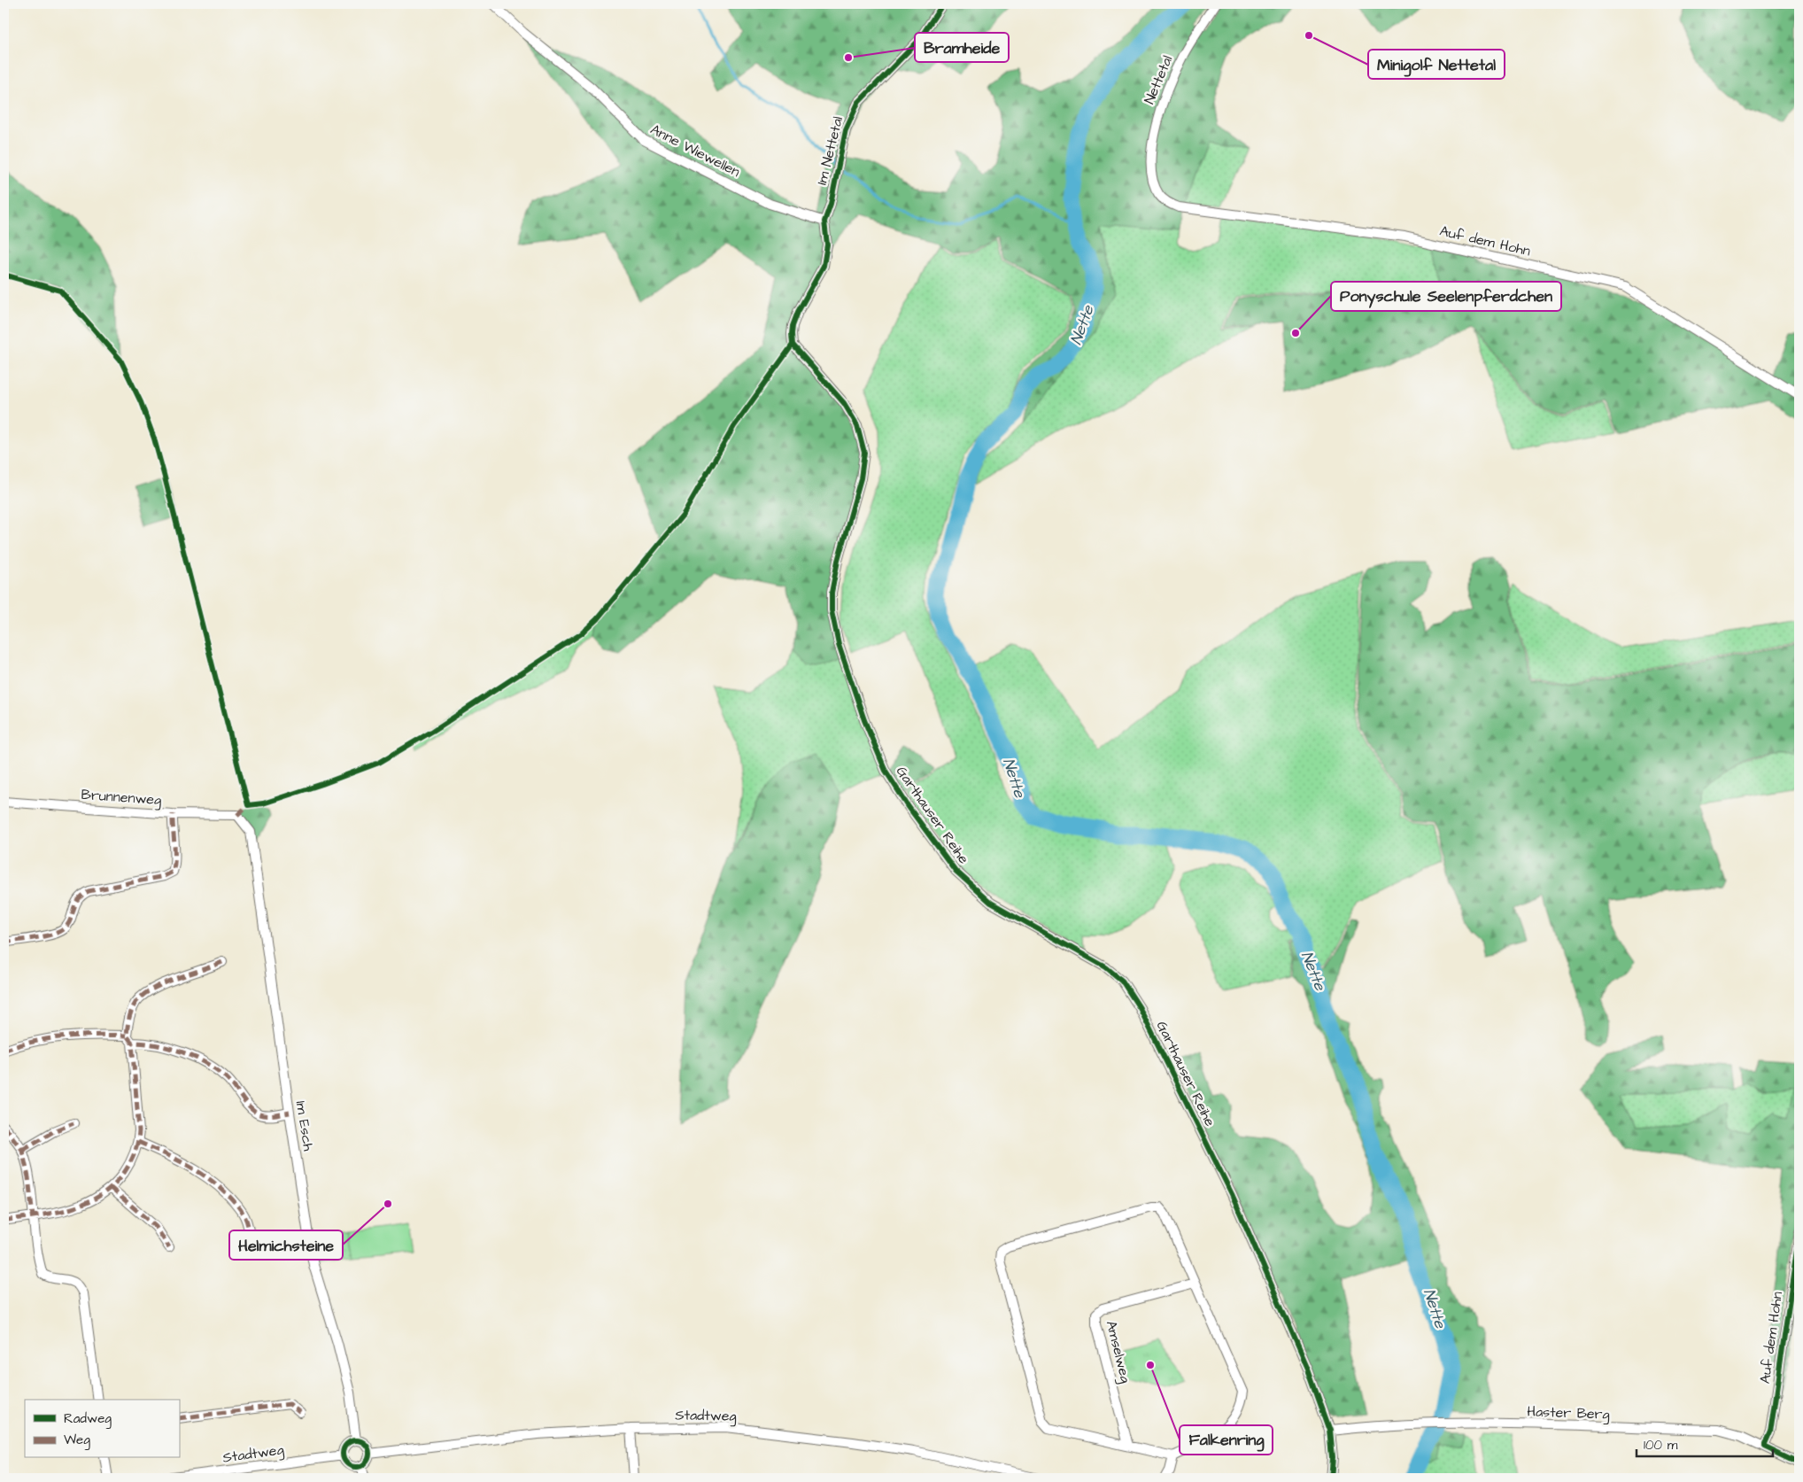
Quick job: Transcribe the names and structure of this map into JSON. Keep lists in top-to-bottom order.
{
  "streets": {
    "street": [
      "Nettetal",
      "Anne Wiewellen",
      "Im Nettetal",
      "Auf dem Hohn",
      "Brunnenweg",
      "Garthauser Reihe",
      "Im Esch",
      "Amselweg",
      "Haster Berg",
      "Stadtweg"
    ]
  },
  "crossings": [
    ["Nettetal", "Auf dem Hohn"],
    ["Anne Wiewellen", "Garthauser Reihe"],
    ["Im Nettetal", "Garthauser Reihe"],
    ["Auf dem Hohn", "Haster Berg"],
    ["Brunnenweg", "Im Esch"],
    ["Garthauser Reihe", "Haster Berg"],
    ["Im Esch", "Stadtweg"]
  ],
  "water": ["Nette"],
  "places": [
    "Minigolf Nettetal",
    "Bramheide",
    "Ponyschule Seelenpferdchen",
    "Helmichsteine",
    "Falkenring"
  ],
  "legend": ["Radweg", "Weg"],
  "scale_bar": "100 m"
}
